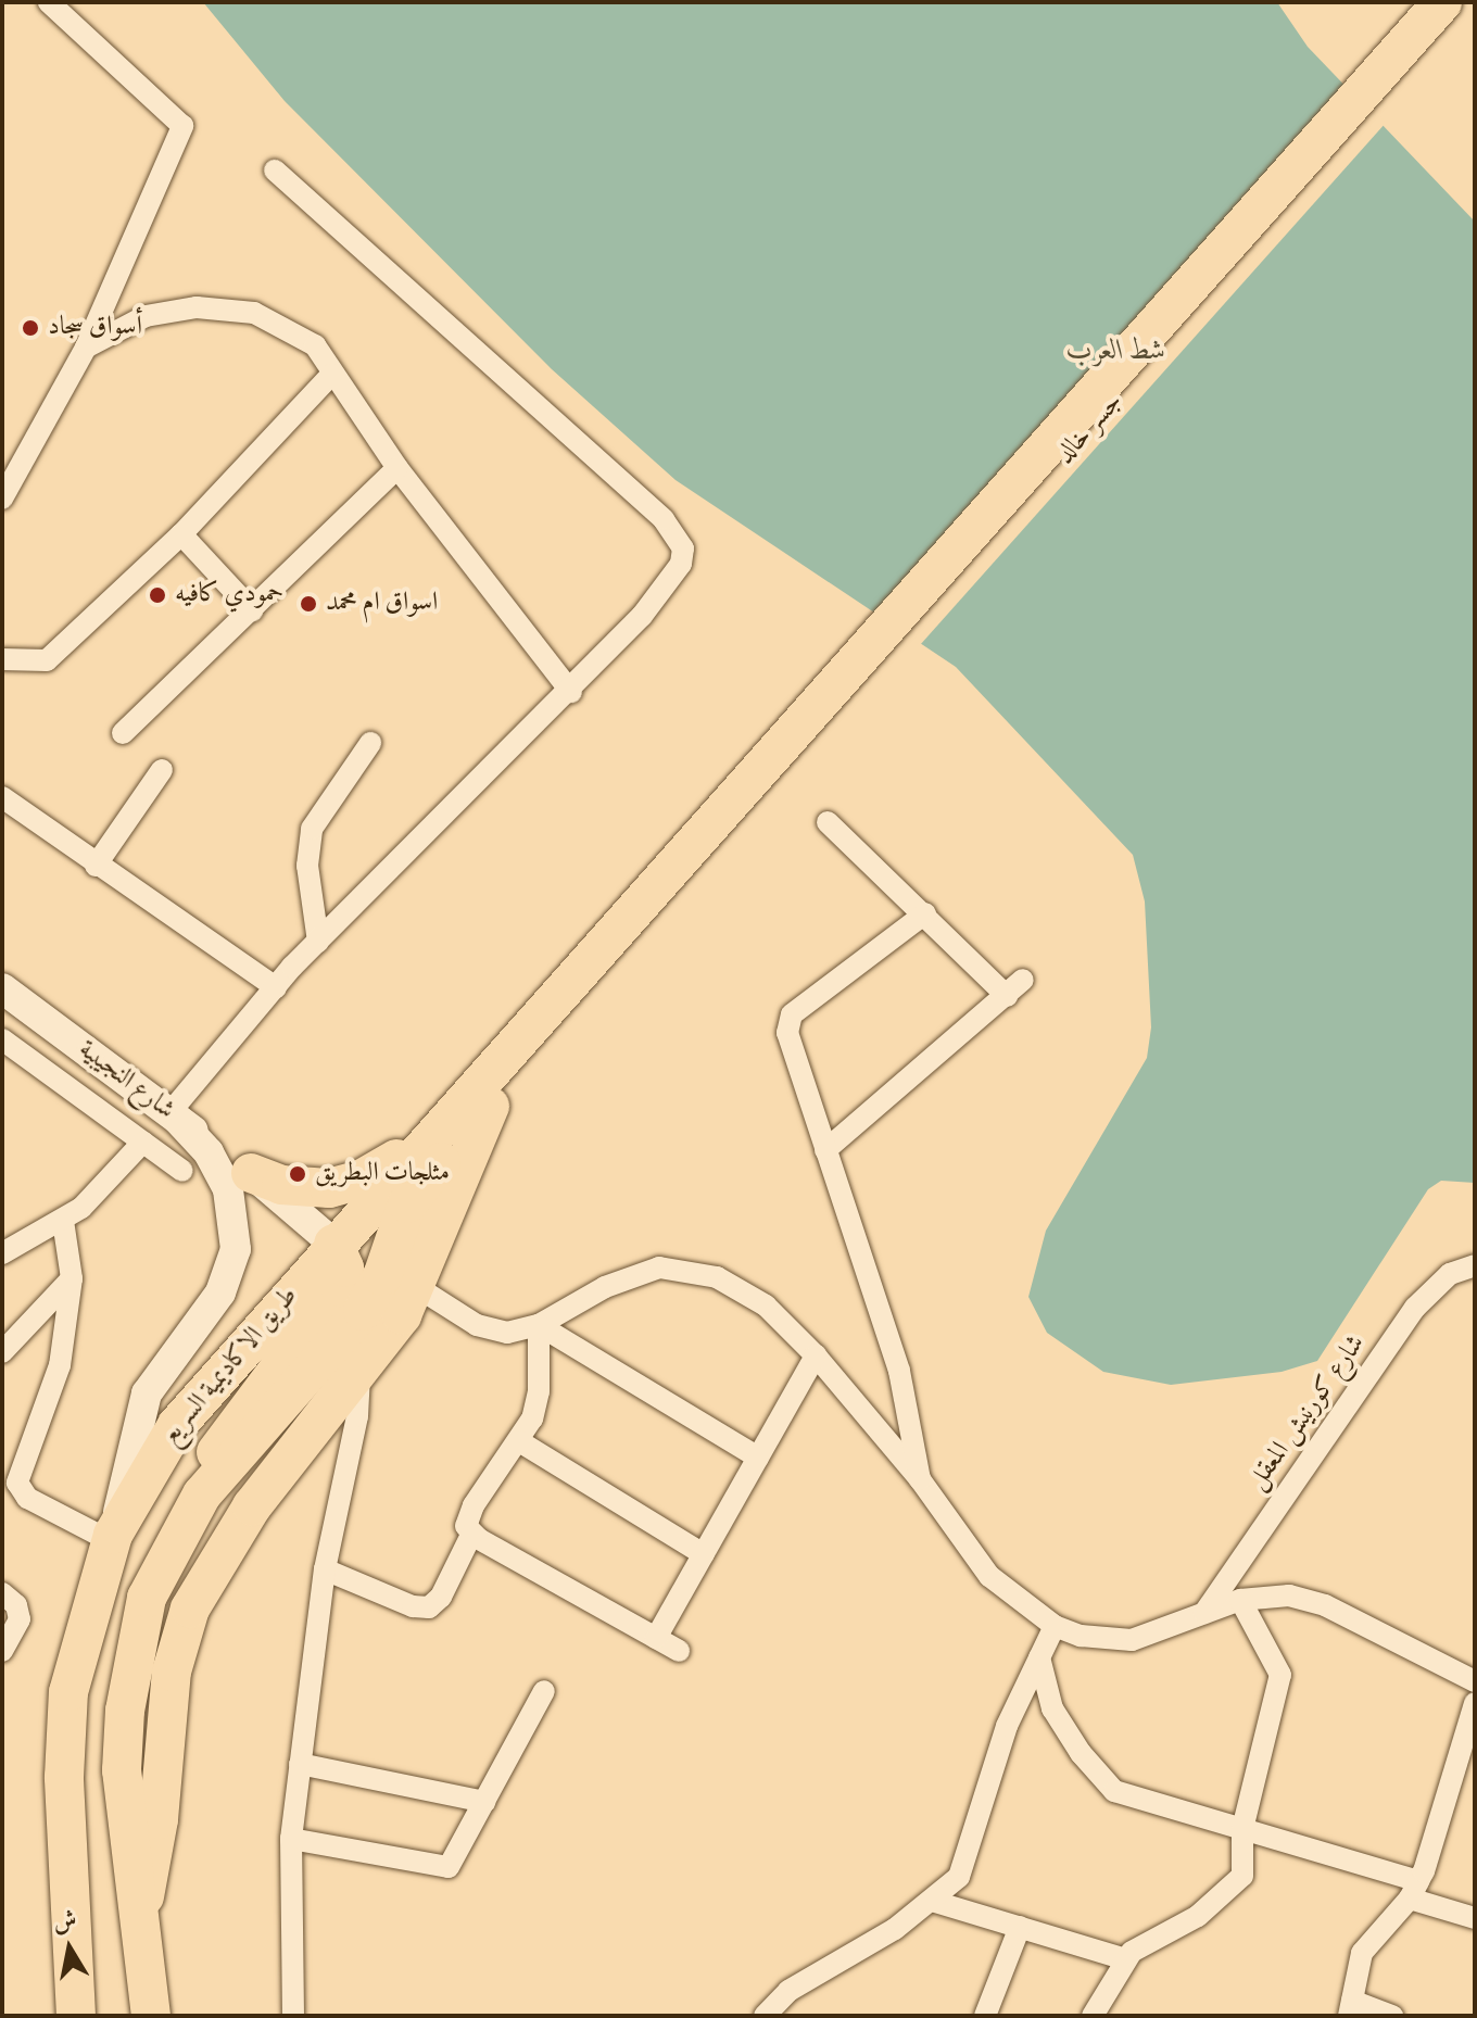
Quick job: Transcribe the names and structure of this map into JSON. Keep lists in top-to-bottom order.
{
  "streets": {
    "highway": ["جسر خالد", "طريق الاكاديمية السريع"],
    "main road": ["شارع النجيبية"],
    "street": ["شارع كورنيش المعقل"]
  },
  "crossings": [
    ["شارع النجيبية", "طريق الاكاديمية السريع"]
  ],
  "water": ["شط العرب"],
  "places": [
    "أسواق سجاد",
    "حمودي كافيه",
    "اسواق ام محمد",
    "مثلجات البطريق"
  ],
  "north": "top"
}
